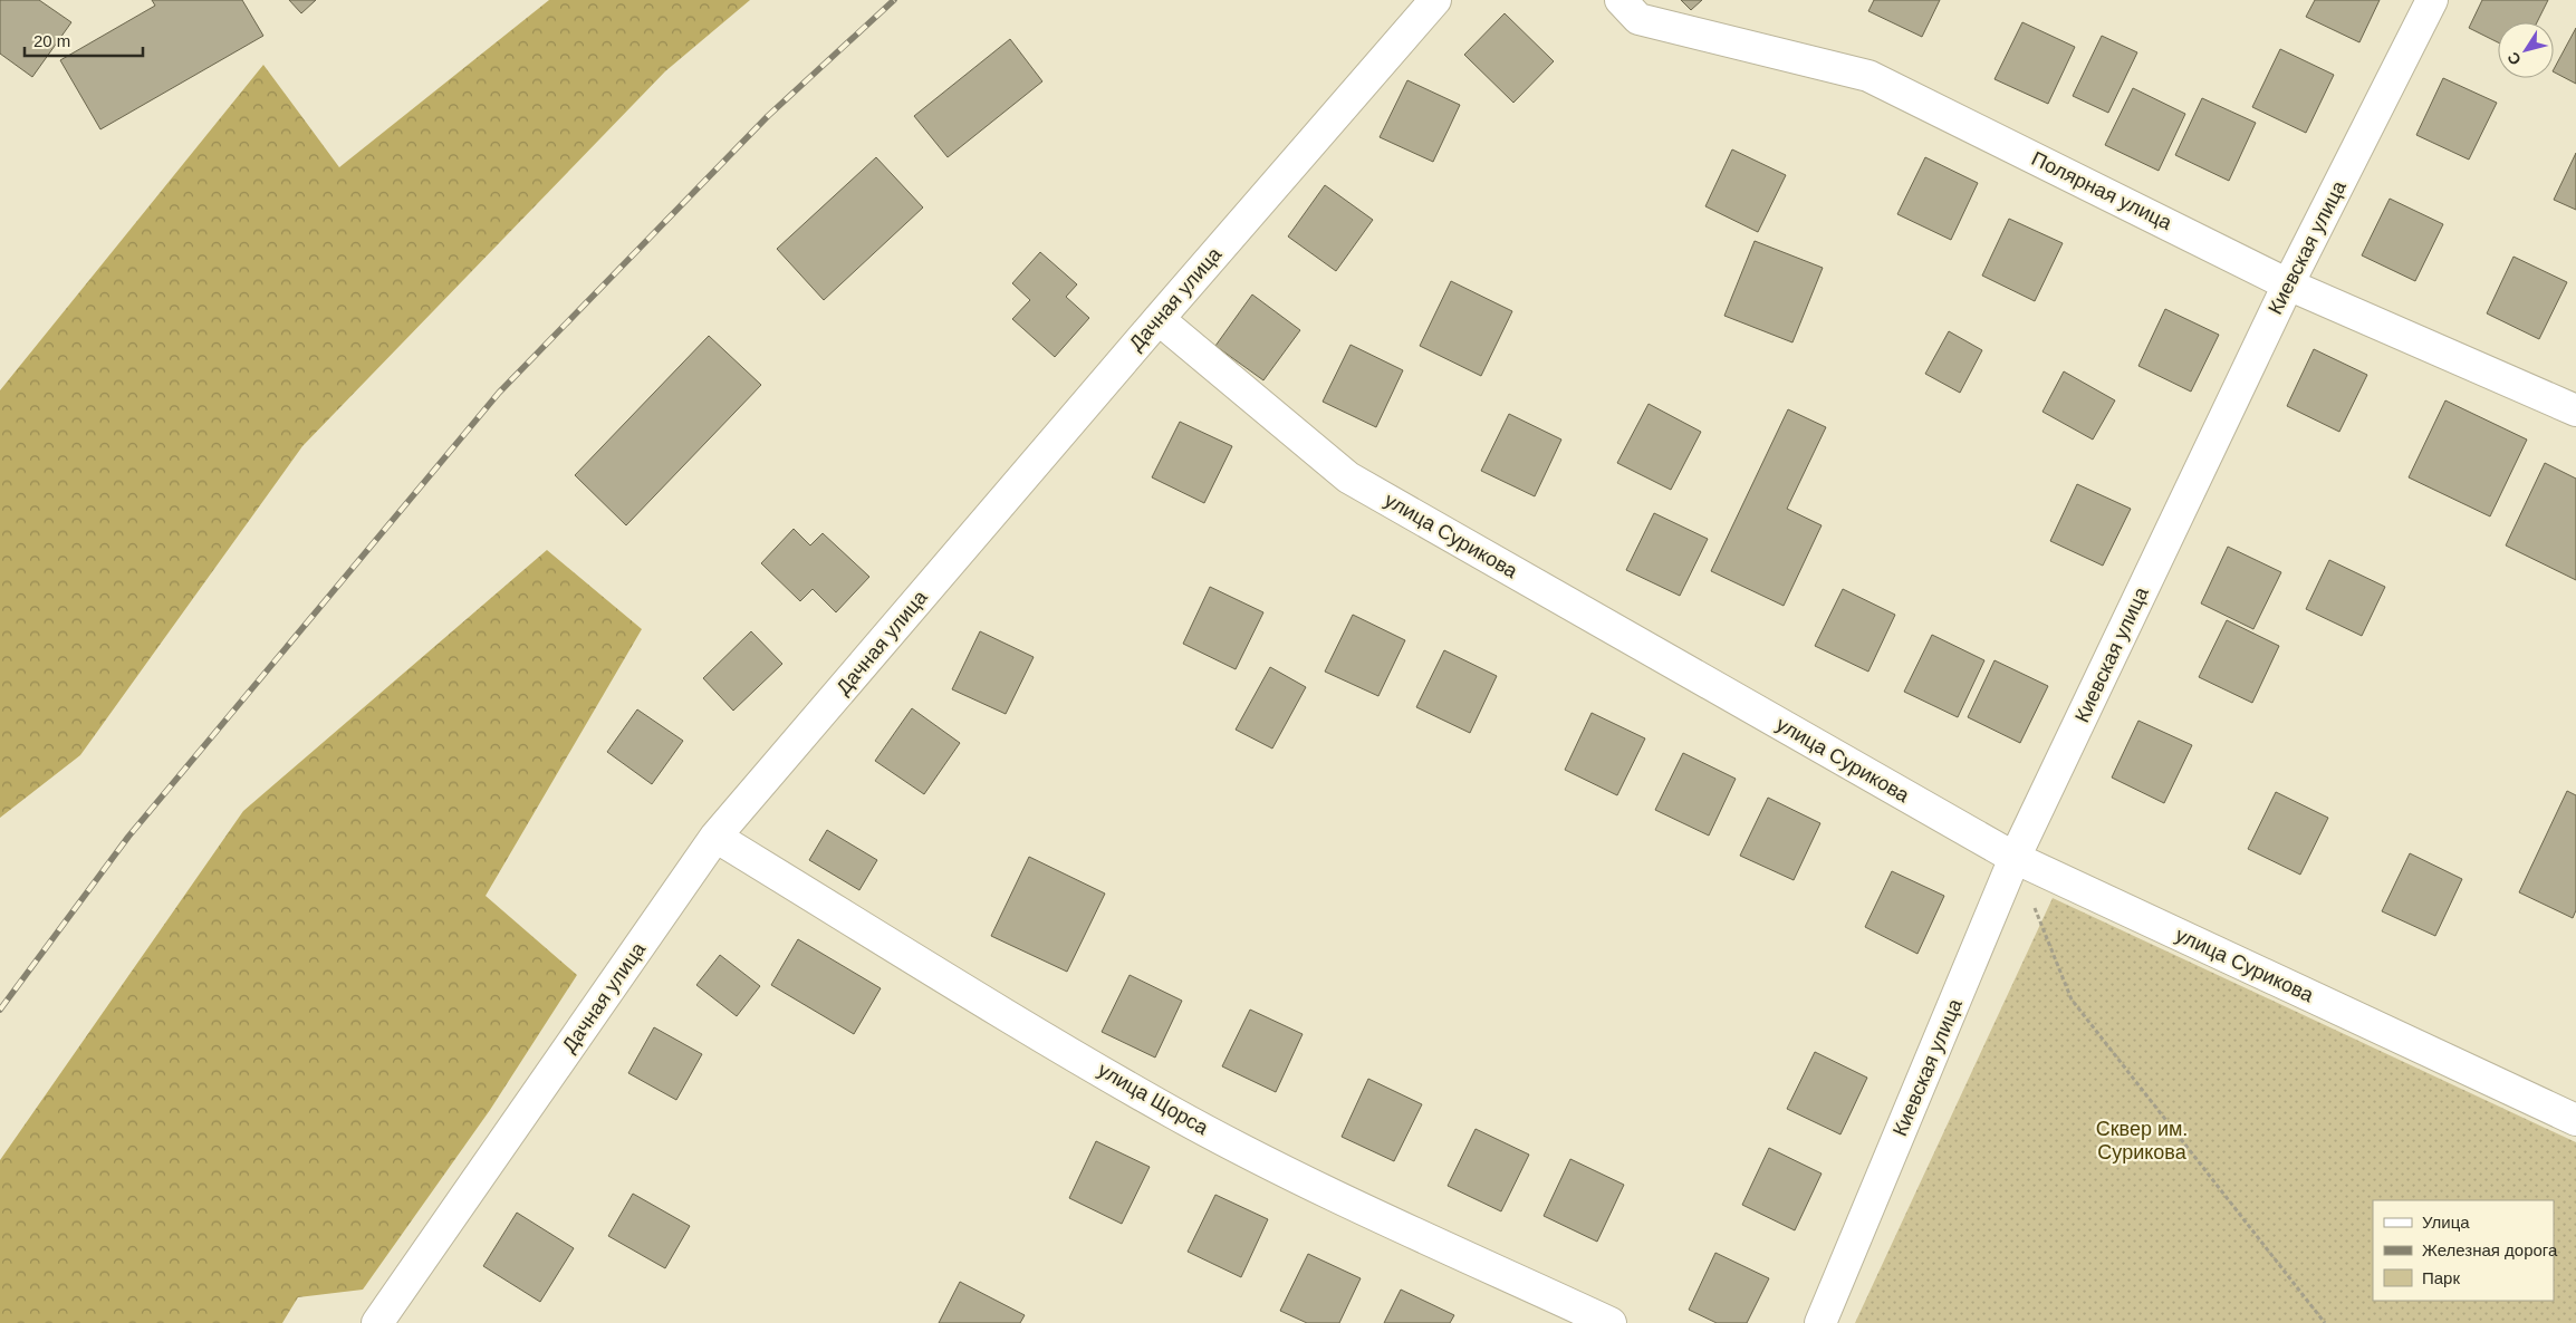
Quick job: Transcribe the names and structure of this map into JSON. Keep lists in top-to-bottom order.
{
  "streets": {
    "street": [
      "Полярная улица",
      "Киевская улица",
      "Дачная улица",
      "улица Сурикова",
      "улица Щорса"
    ]
  },
  "crossings": [
    ["Полярная улица", "Киевская улица"],
    ["Киевская улица", "улица Сурикова"],
    ["Дачная улица", "улица Сурикова"],
    ["Дачная улица", "улица Щорса"]
  ],
  "parks": ["Сквер им. Сурикова"],
  "legend": ["Улица", "Железная дорога", "Парк"],
  "scale_bar": "20 m",
  "north": "bottom left"
}
